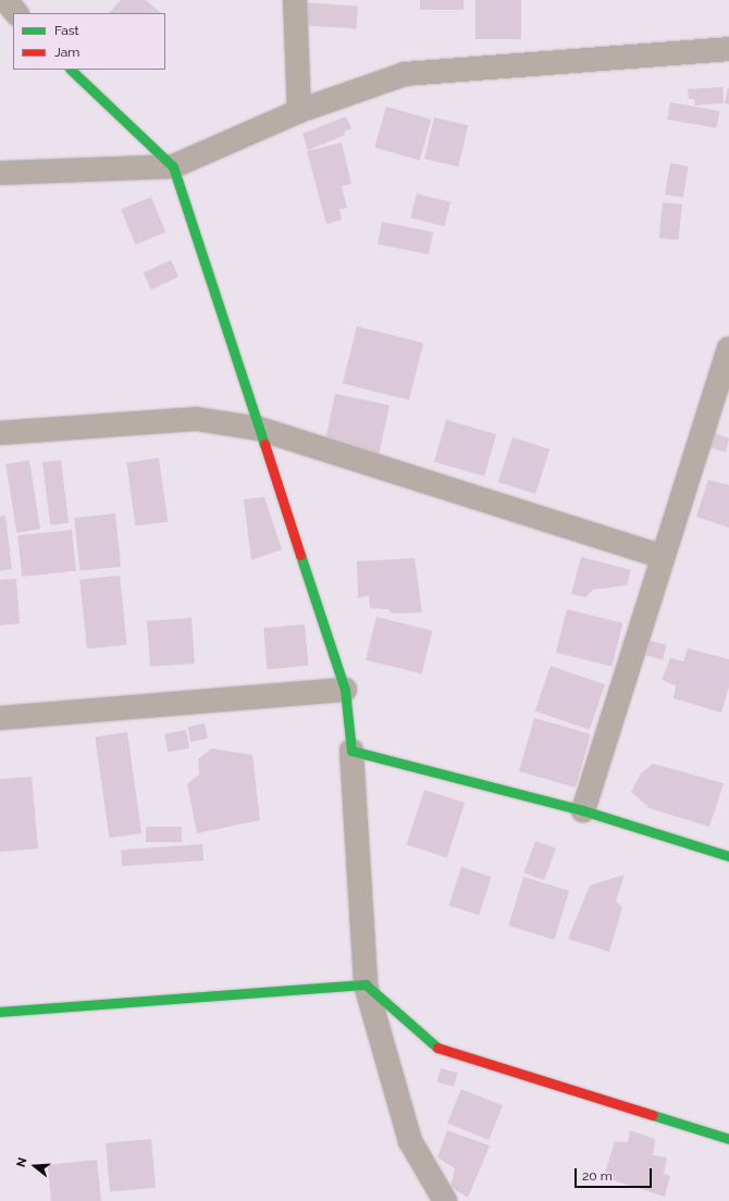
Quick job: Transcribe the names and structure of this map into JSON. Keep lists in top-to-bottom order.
{
  "legend": ["Fast", "Jam"],
  "scale_bar": "20 m",
  "north": "left"
}
